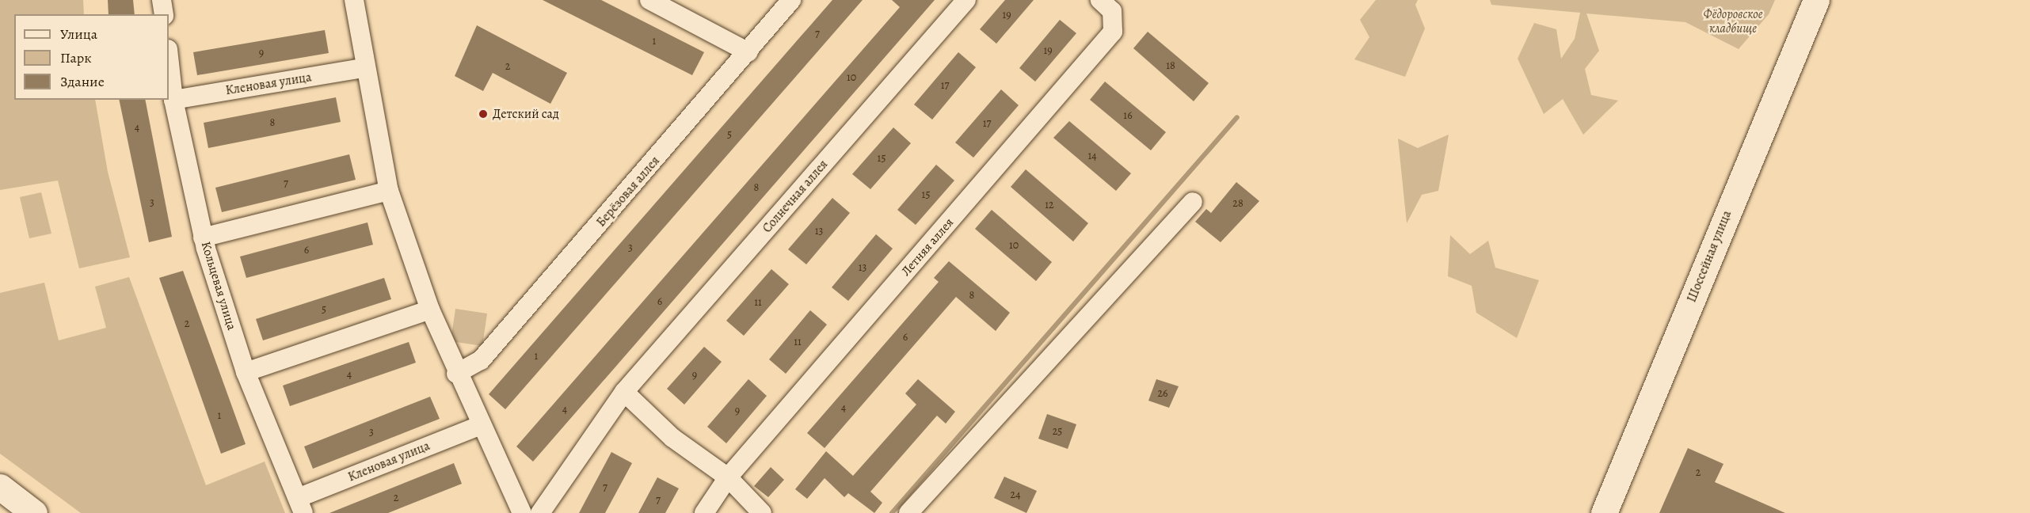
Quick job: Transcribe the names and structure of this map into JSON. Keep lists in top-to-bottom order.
{
  "streets": {
    "main road": ["Шоссейная улица"],
    "street": [
      "Кленовая улица",
      "Берёзовая аллея",
      "Солнечная аллея",
      "Летняя аллея",
      "Кольцевая улица"
    ]
  },
  "crossings": [
    ["Кленовая улица", "Кольцевая улица"]
  ],
  "parks": ["Фёдоровское кладбище"],
  "places": ["Детский сад"],
  "house_numbers": [
    "19",
    "7",
    "1",
    "19",
    "9",
    "18",
    "2",
    "10",
    "17",
    "16",
    "8",
    "17",
    "4",
    "5",
    "14",
    "15",
    "7",
    "8",
    "15",
    "3",
    "28",
    "12",
    "13",
    "10",
    "3",
    "6",
    "13",
    "8",
    "6",
    "11",
    "5",
    "2",
    "6",
    "11",
    "1",
    "4",
    "9",
    "26",
    "4",
    "4",
    "9",
    "1",
    "25",
    "3",
    "2",
    "7",
    "24",
    "2",
    "7"
  ],
  "legend": ["Улица", "Парк", "Здание"]
}
